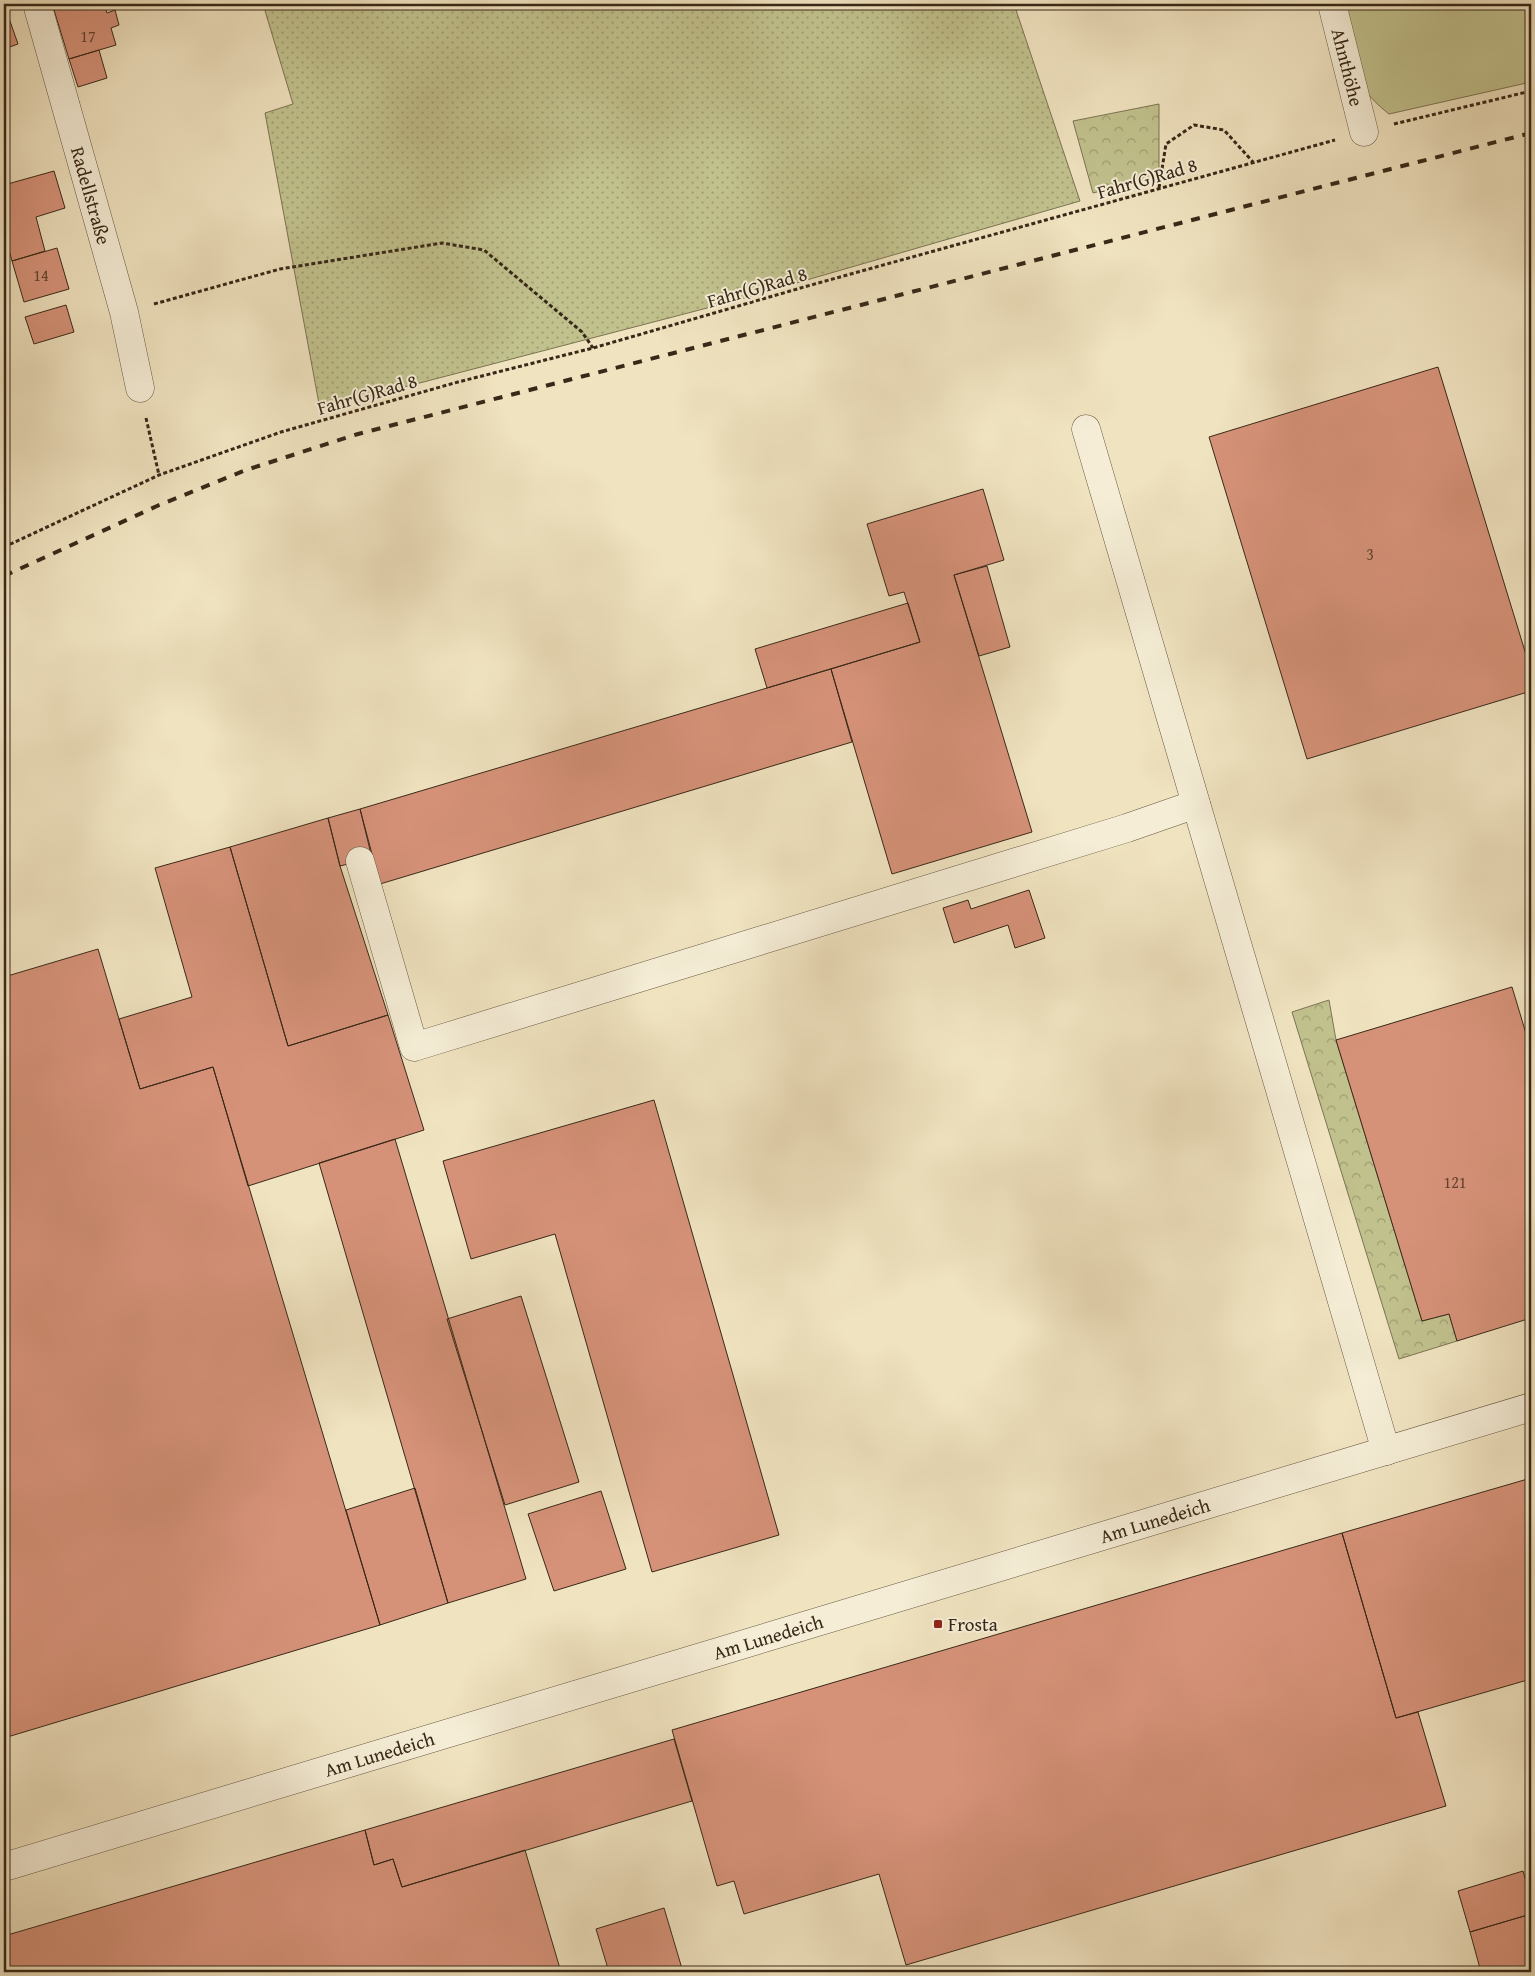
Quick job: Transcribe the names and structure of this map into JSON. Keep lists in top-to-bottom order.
{
  "streets": {
    "street": ["Ahnthöhe", "Radellstraße", "Am Lunedeich"],
    "path": ["Fahr(G)Rad 8"]
  },
  "crossings": [
    ["Ahnthöhe", "Fahr(G)Rad 8"]
  ],
  "places": {
    "transit": ["Frosta"]
  },
  "house_numbers": [
    "17",
    "14",
    "3",
    "121"
  ]
}
